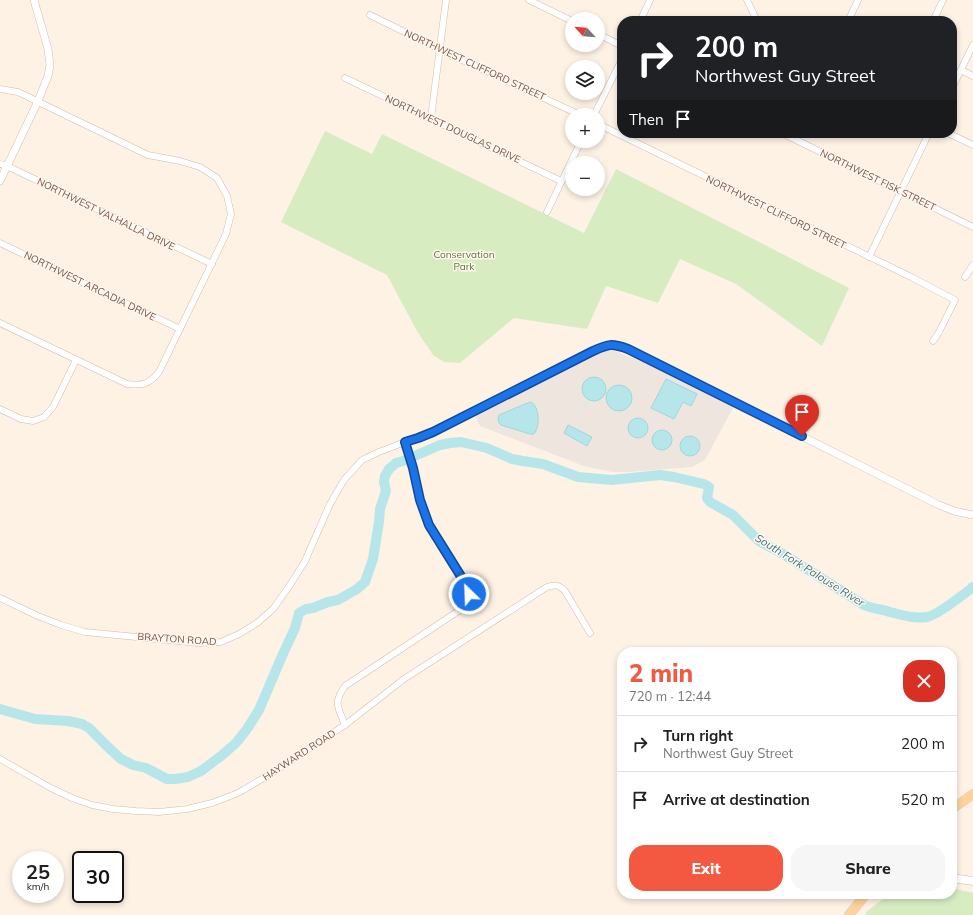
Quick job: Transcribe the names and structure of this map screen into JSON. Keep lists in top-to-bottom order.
{
  "streets": {
    "street": [
      "NORTHWEST CLIFFORD STREET",
      "NORTHWEST DOUGLAS DRIVE",
      "NORTHWEST FISK STREET",
      "NORTHWEST VALHALLA DRIVE",
      "NORTHWEST ARCADIA DRIVE",
      "BRAYTON ROAD",
      "HAYWARD ROAD"
    ]
  },
  "crossings": [
    ["BRAYTON ROAD", "HAYWARD ROAD"]
  ],
  "water": ["South Fork Palouse River"],
  "parks": ["Conservation Park"],
  "north": "top left",
  "page": {
    "map_buttons": ["+", "−"],
    "turn": ["200 m", "Northwest Guy Street"],
    "then": "Then",
    "heading": ["2 min", "720 m · 12:44"],
    "list": [
      {
        "name": "Turn right",
        "note": "Northwest Guy Street",
        "value": "200 m"
      },
      {
        "name": "Arrive at destination",
        "value": "520 m"
      }
    ],
    "buttons": ["Exit", "Share"],
    "speed": "25 km/h",
    "limit": "30"
  }
}
